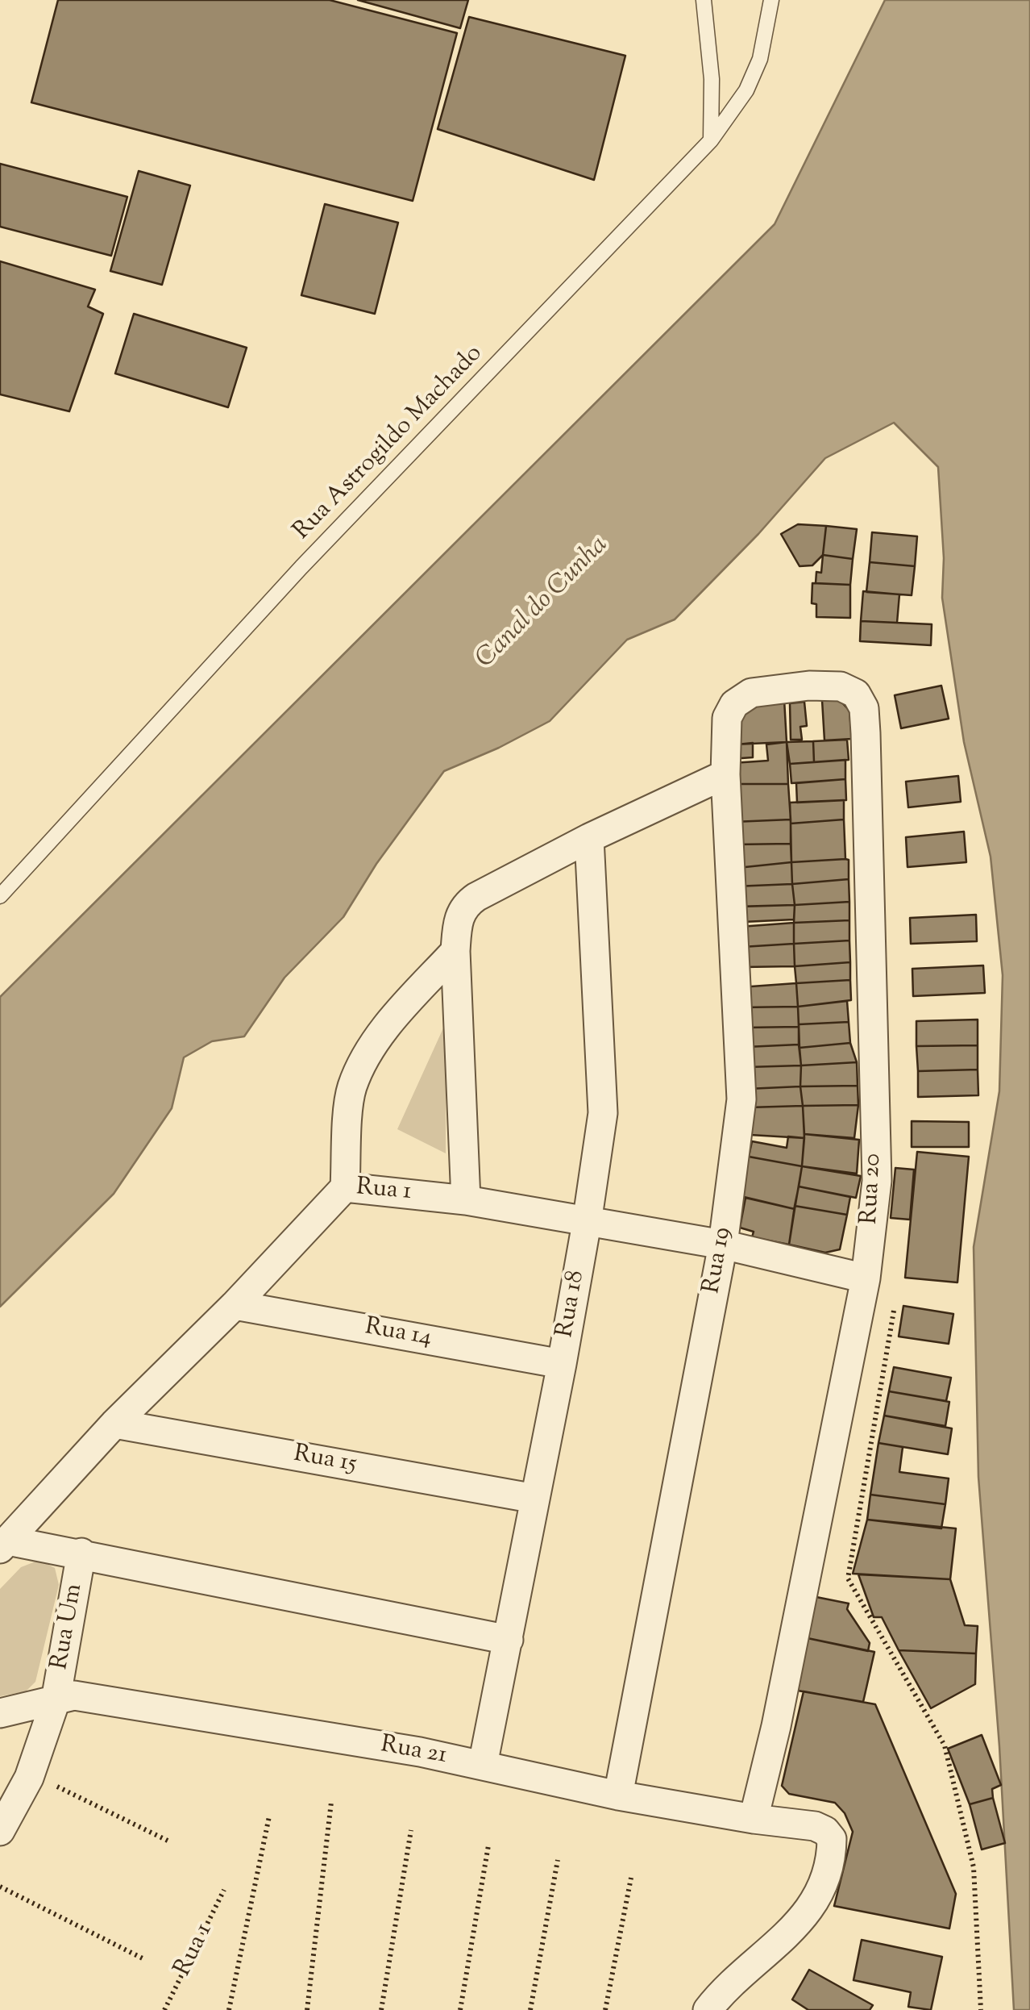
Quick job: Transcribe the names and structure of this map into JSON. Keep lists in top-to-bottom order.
{
  "streets": {
    "street": [
      "Rua 20",
      "Rua 1",
      "Rua 19",
      "Rua 18",
      "Rua 14",
      "Rua 15",
      "Rua Um",
      "Rua 21"
    ],
    "lane": ["Rua Astrogildo Machado"]
  },
  "crossings": [
    ["Rua 20", "Rua 1"],
    ["Rua 20", "Rua 19"],
    ["Rua 20", "Rua 21"],
    ["Rua 1", "Rua 19"],
    ["Rua 1", "Rua 18"],
    ["Rua 1", "Rua 14"],
    ["Rua 1", "Rua 15"],
    ["Rua 19", "Rua 21"],
    ["Rua 18", "Rua 14"],
    ["Rua 18", "Rua 15"],
    ["Rua 18", "Rua 21"],
    ["Rua Um", "Rua 21"]
  ],
  "water": ["Canal do Cunha"]
}
